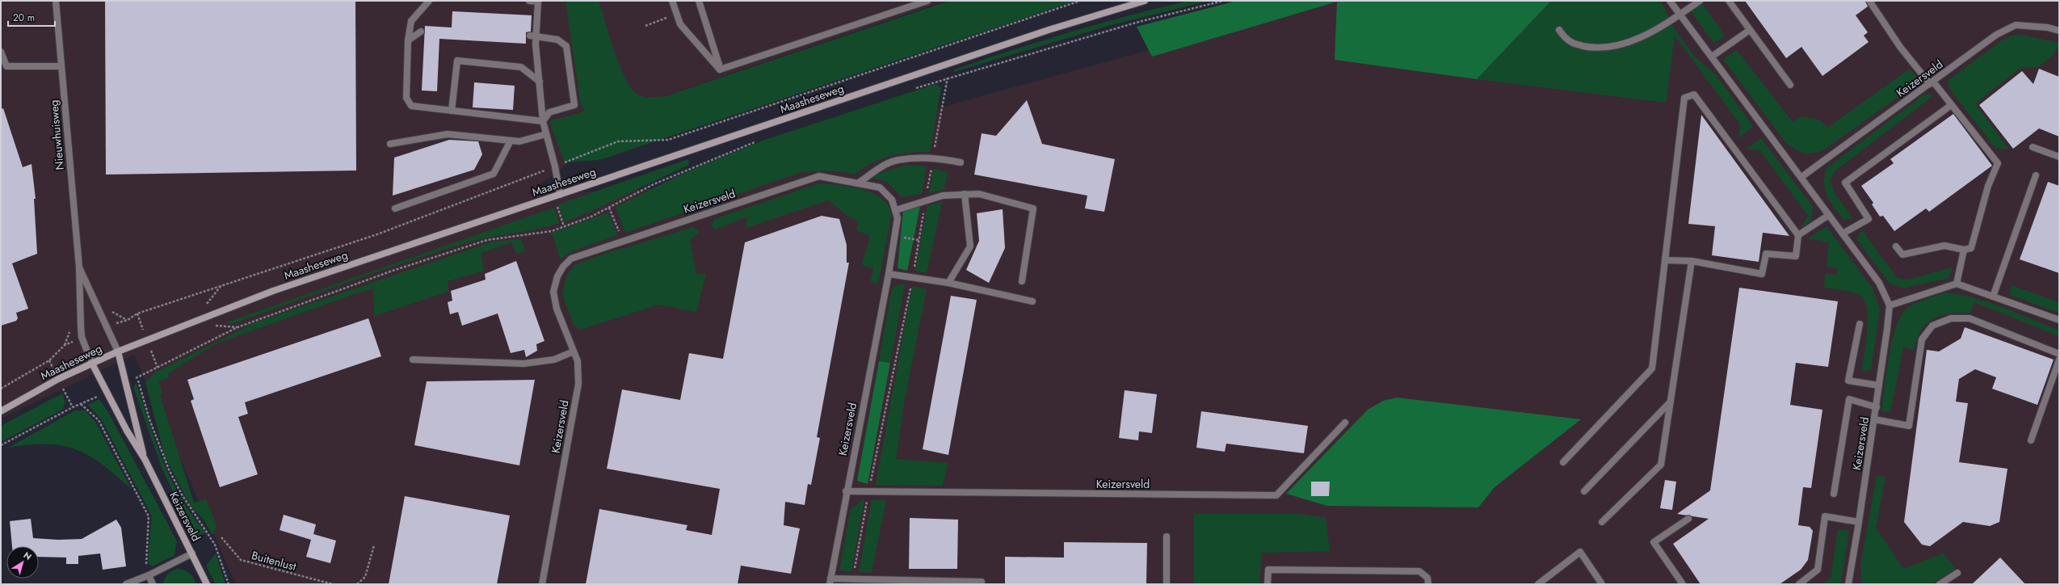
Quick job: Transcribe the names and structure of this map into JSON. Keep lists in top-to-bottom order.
{
  "streets": {
    "main road": ["Keizersveld", "Maasheseweg"],
    "street": ["Nieuwhuisweg"],
    "path": ["Buitenlust"]
  },
  "crossings": [
    ["Keizersveld", "Maasheseweg"],
    ["Keizersveld", "Nieuwhuisweg"],
    ["Maasheseweg", "Nieuwhuisweg"]
  ],
  "scale_bar": "20 m",
  "north": "top right"
}
